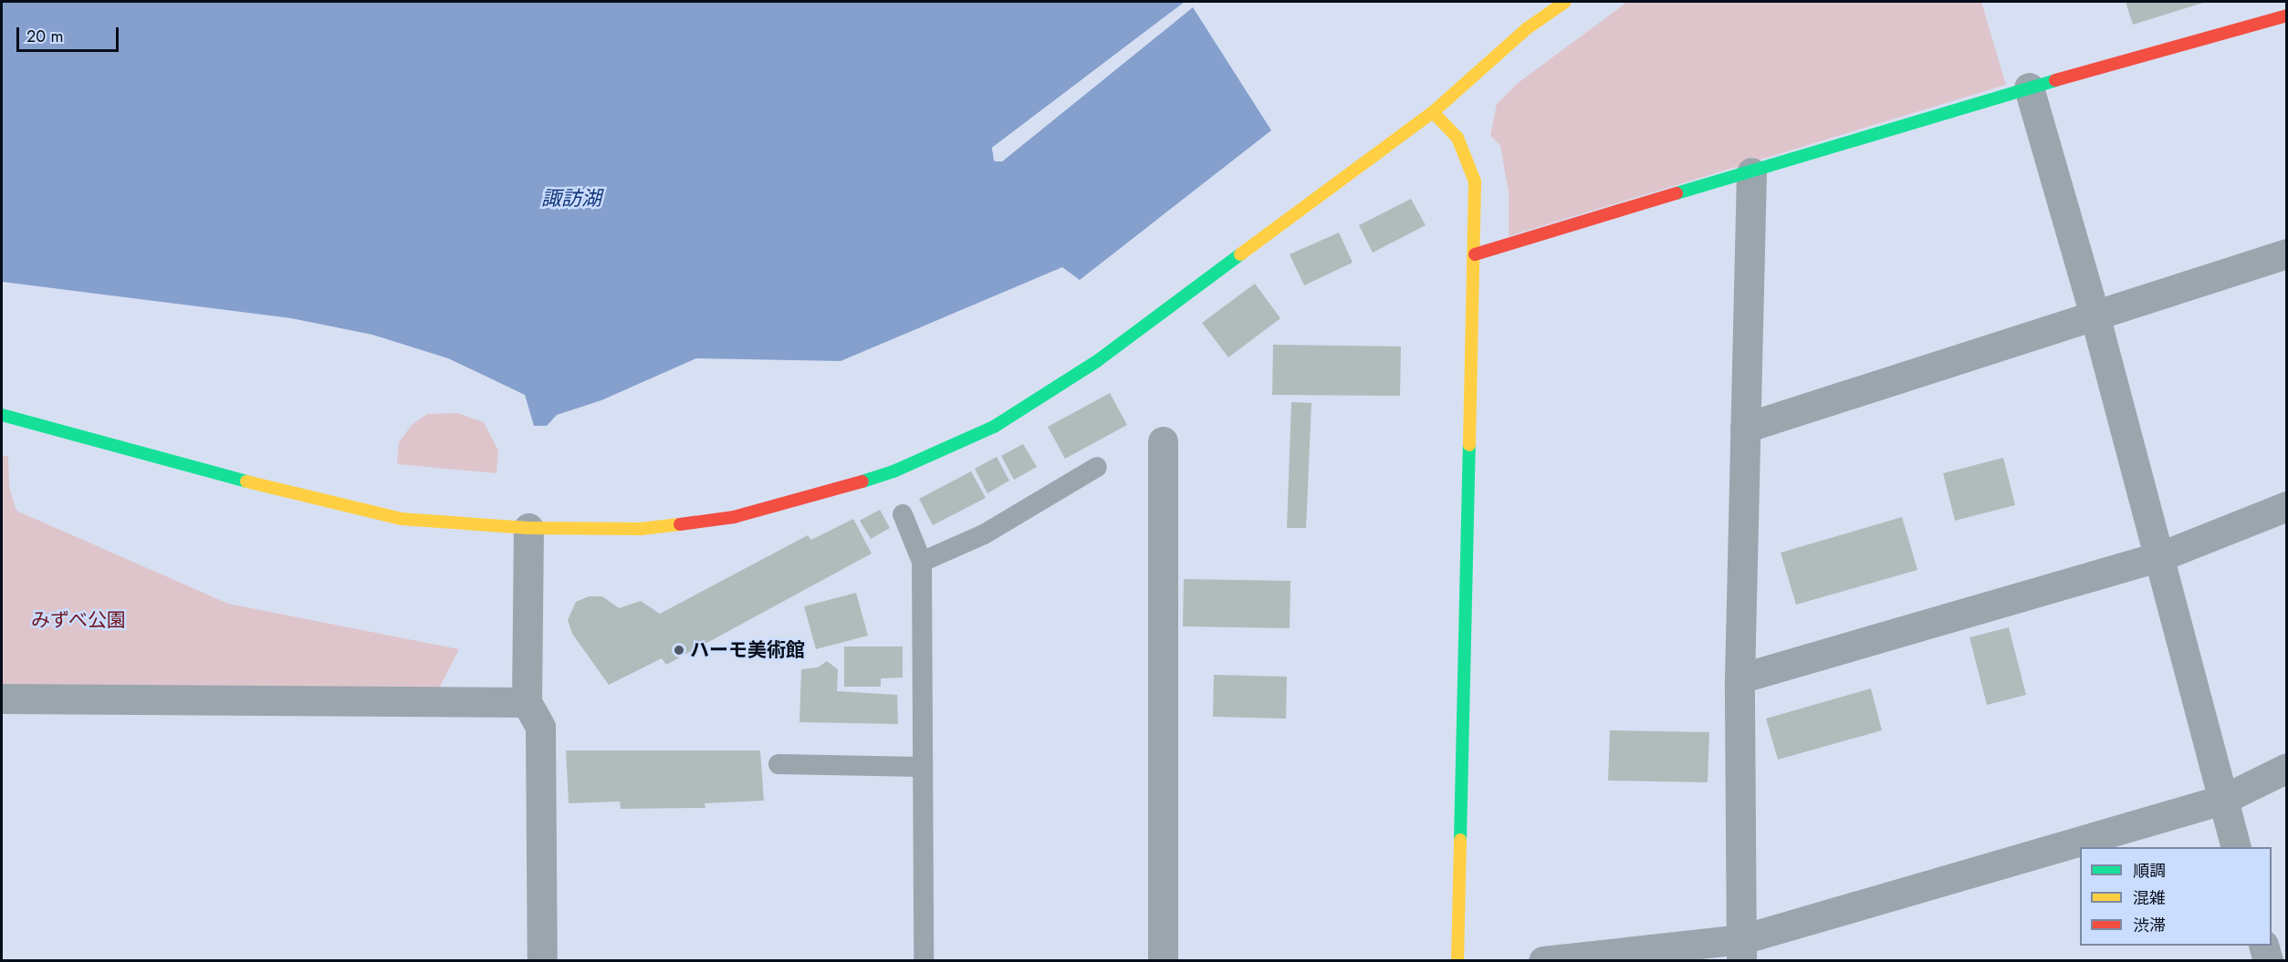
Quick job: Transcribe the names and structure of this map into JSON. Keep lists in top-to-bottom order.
{
  "water": ["諏訪湖"],
  "parks": ["みずべ公園"],
  "places": ["ハーモ美術館"],
  "legend": ["順調", "混雑", "渋滞"],
  "scale_bar": "20 m"
}
